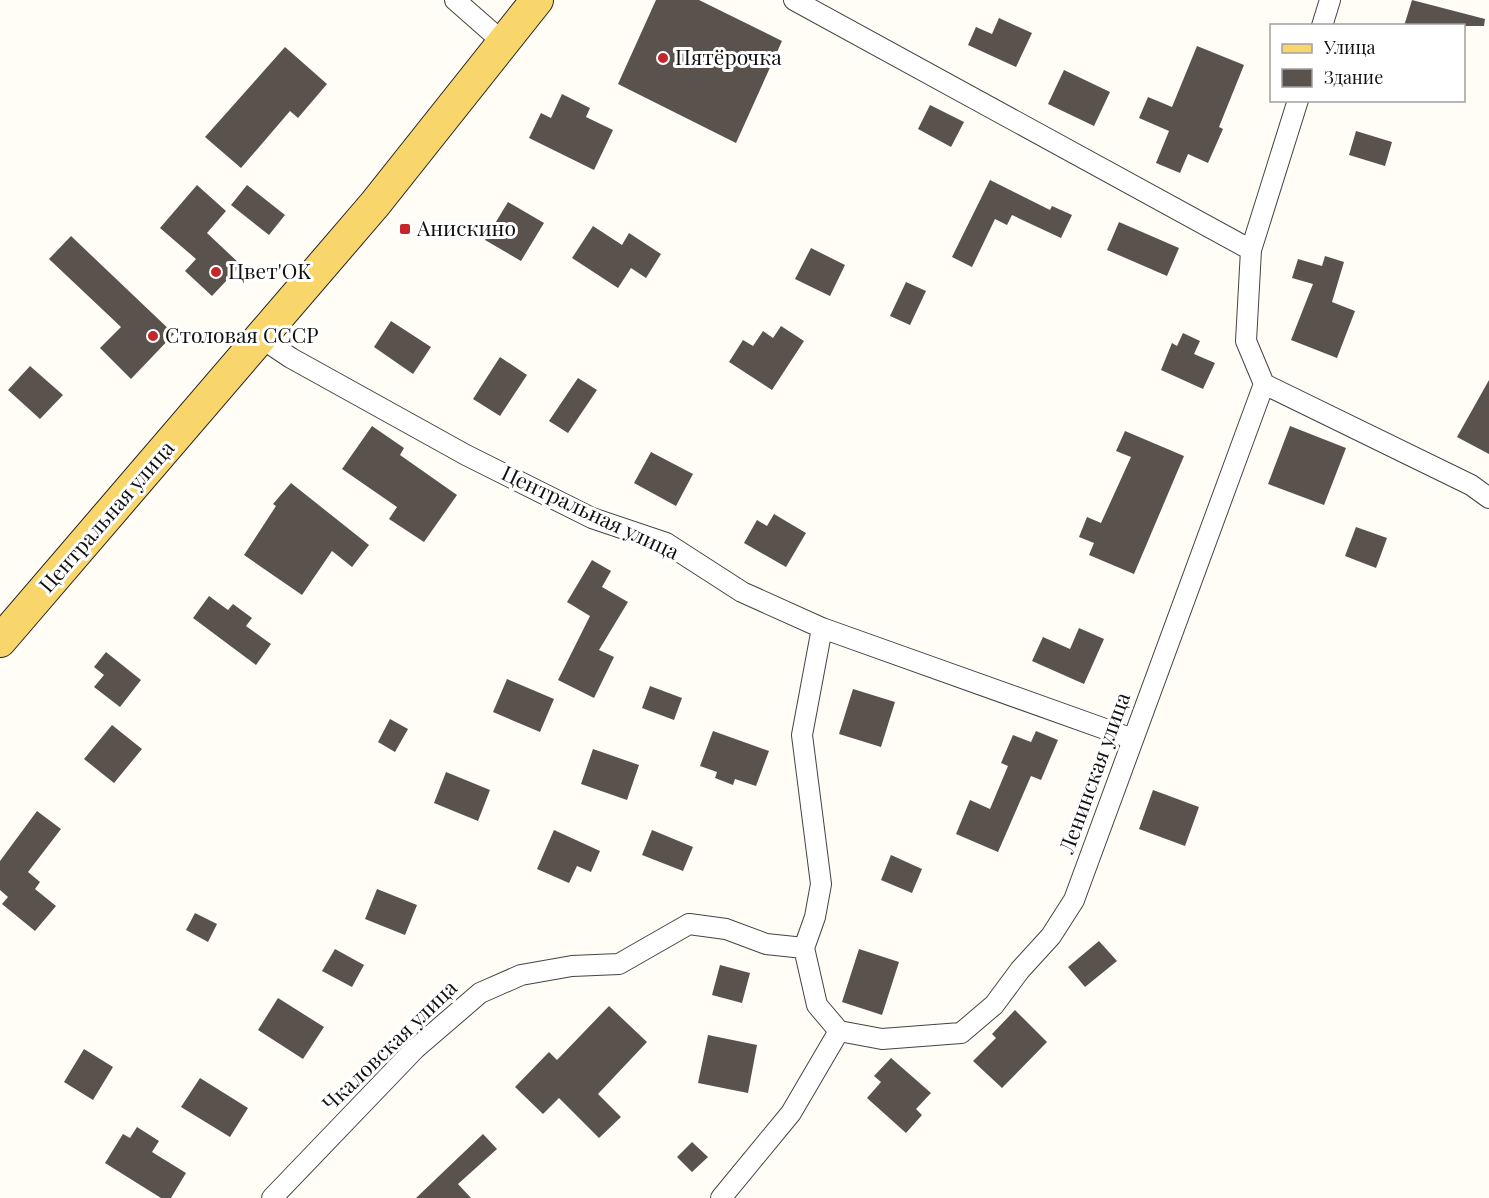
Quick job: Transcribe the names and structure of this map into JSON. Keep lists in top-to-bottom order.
{
  "streets": {
    "main road": ["Центральная улица"],
    "street": ["Ленинская улица", "Чкаловская улица"]
  },
  "crossings": [
    ["Центральная улица", "Ленинская улица"]
  ],
  "places": {
    "other": ["Пятёрочка", "Цвет'OK", "Столовая СССР"],
    "transit": ["Анискино"]
  },
  "legend": ["Улица", "Здание"]
}
